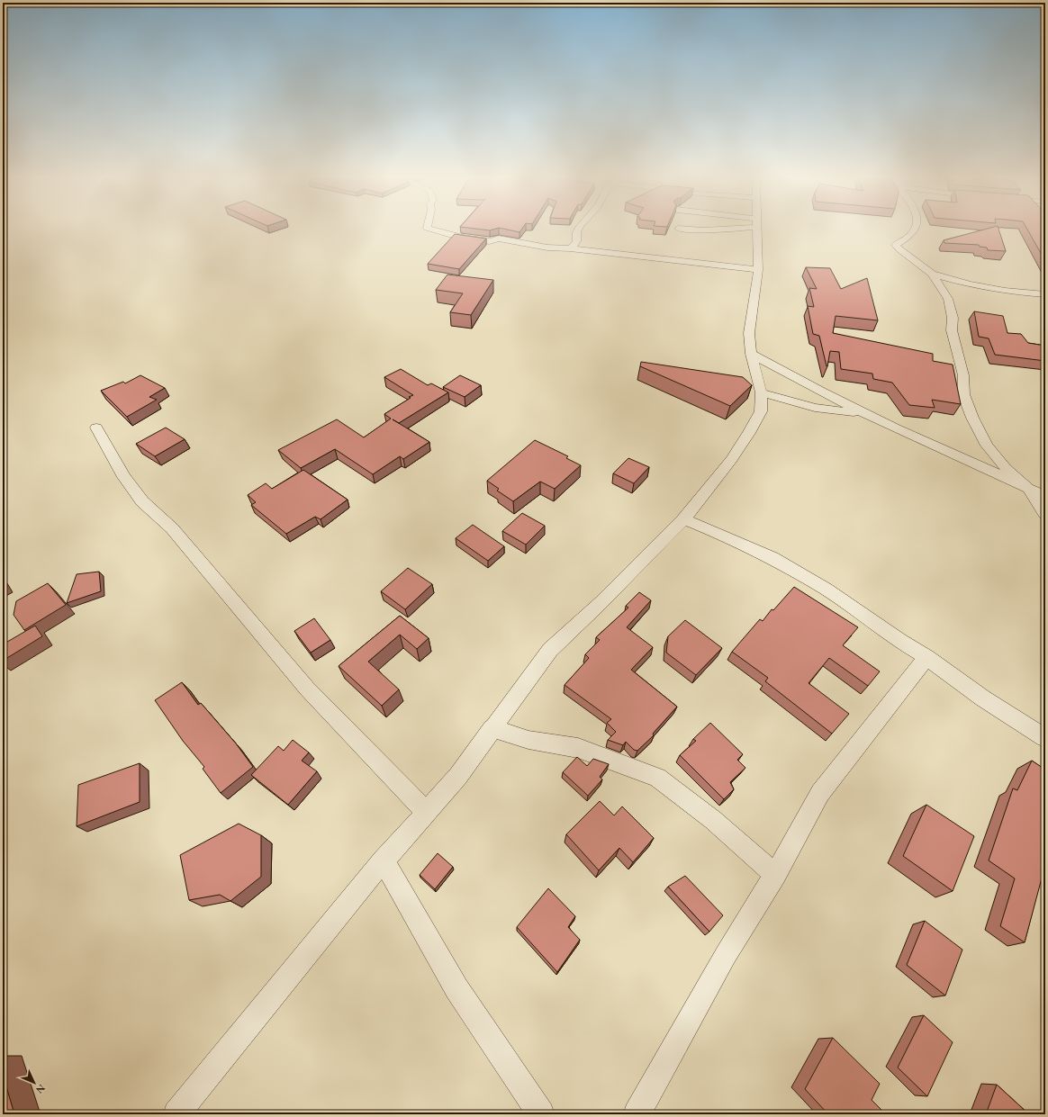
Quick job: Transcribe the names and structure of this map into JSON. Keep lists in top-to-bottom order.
{
  "north": "bottom right"
}
